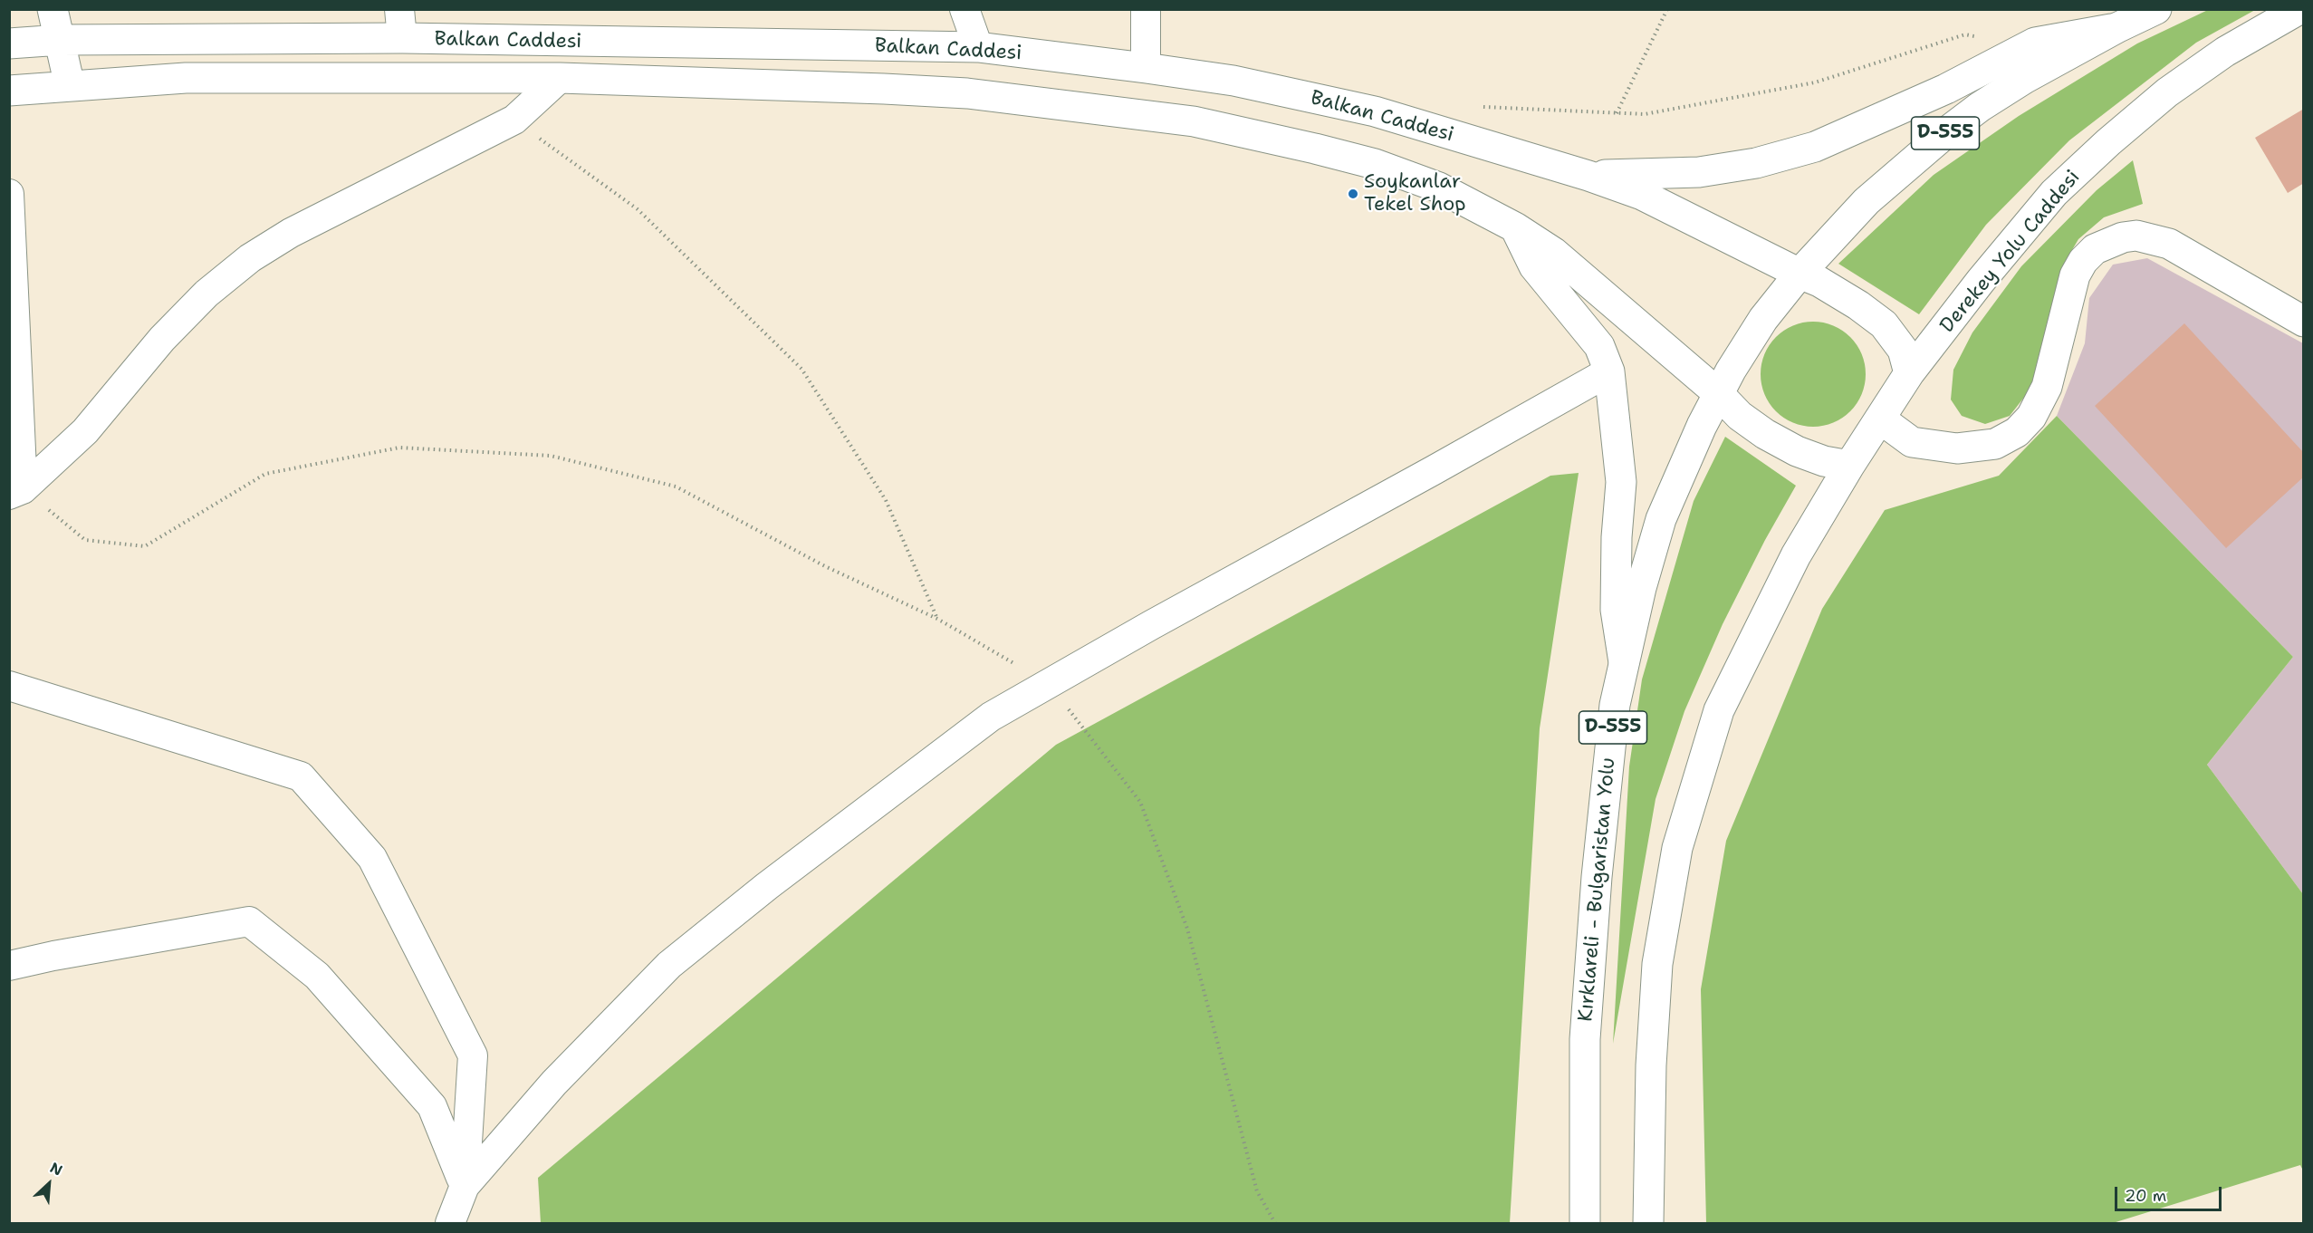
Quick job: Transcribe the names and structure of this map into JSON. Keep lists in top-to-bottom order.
{
  "streets": {
    "main road": [
      "Balkan Caddesi",
      "D-555",
      "Derekey Yolu Caddesi",
      "Kırklareli - Bulgaristan Yolu"
    ]
  },
  "crossings": [
    ["Balkan Caddesi", "D-555"],
    ["Balkan Caddesi", "Derekey Yolu Caddesi"],
    ["Balkan Caddesi", "Kırklareli - Bulgaristan Yolu"],
    ["D-555", "Derekey Yolu Caddesi"],
    ["D-555", "Kırklareli - Bulgaristan Yolu"],
    ["Derekey Yolu Caddesi", "Kırklareli - Bulgaristan Yolu"]
  ],
  "places": ["Soykanlar Tekel Shop"],
  "scale_bar": "20 m",
  "north": "top right"
}
